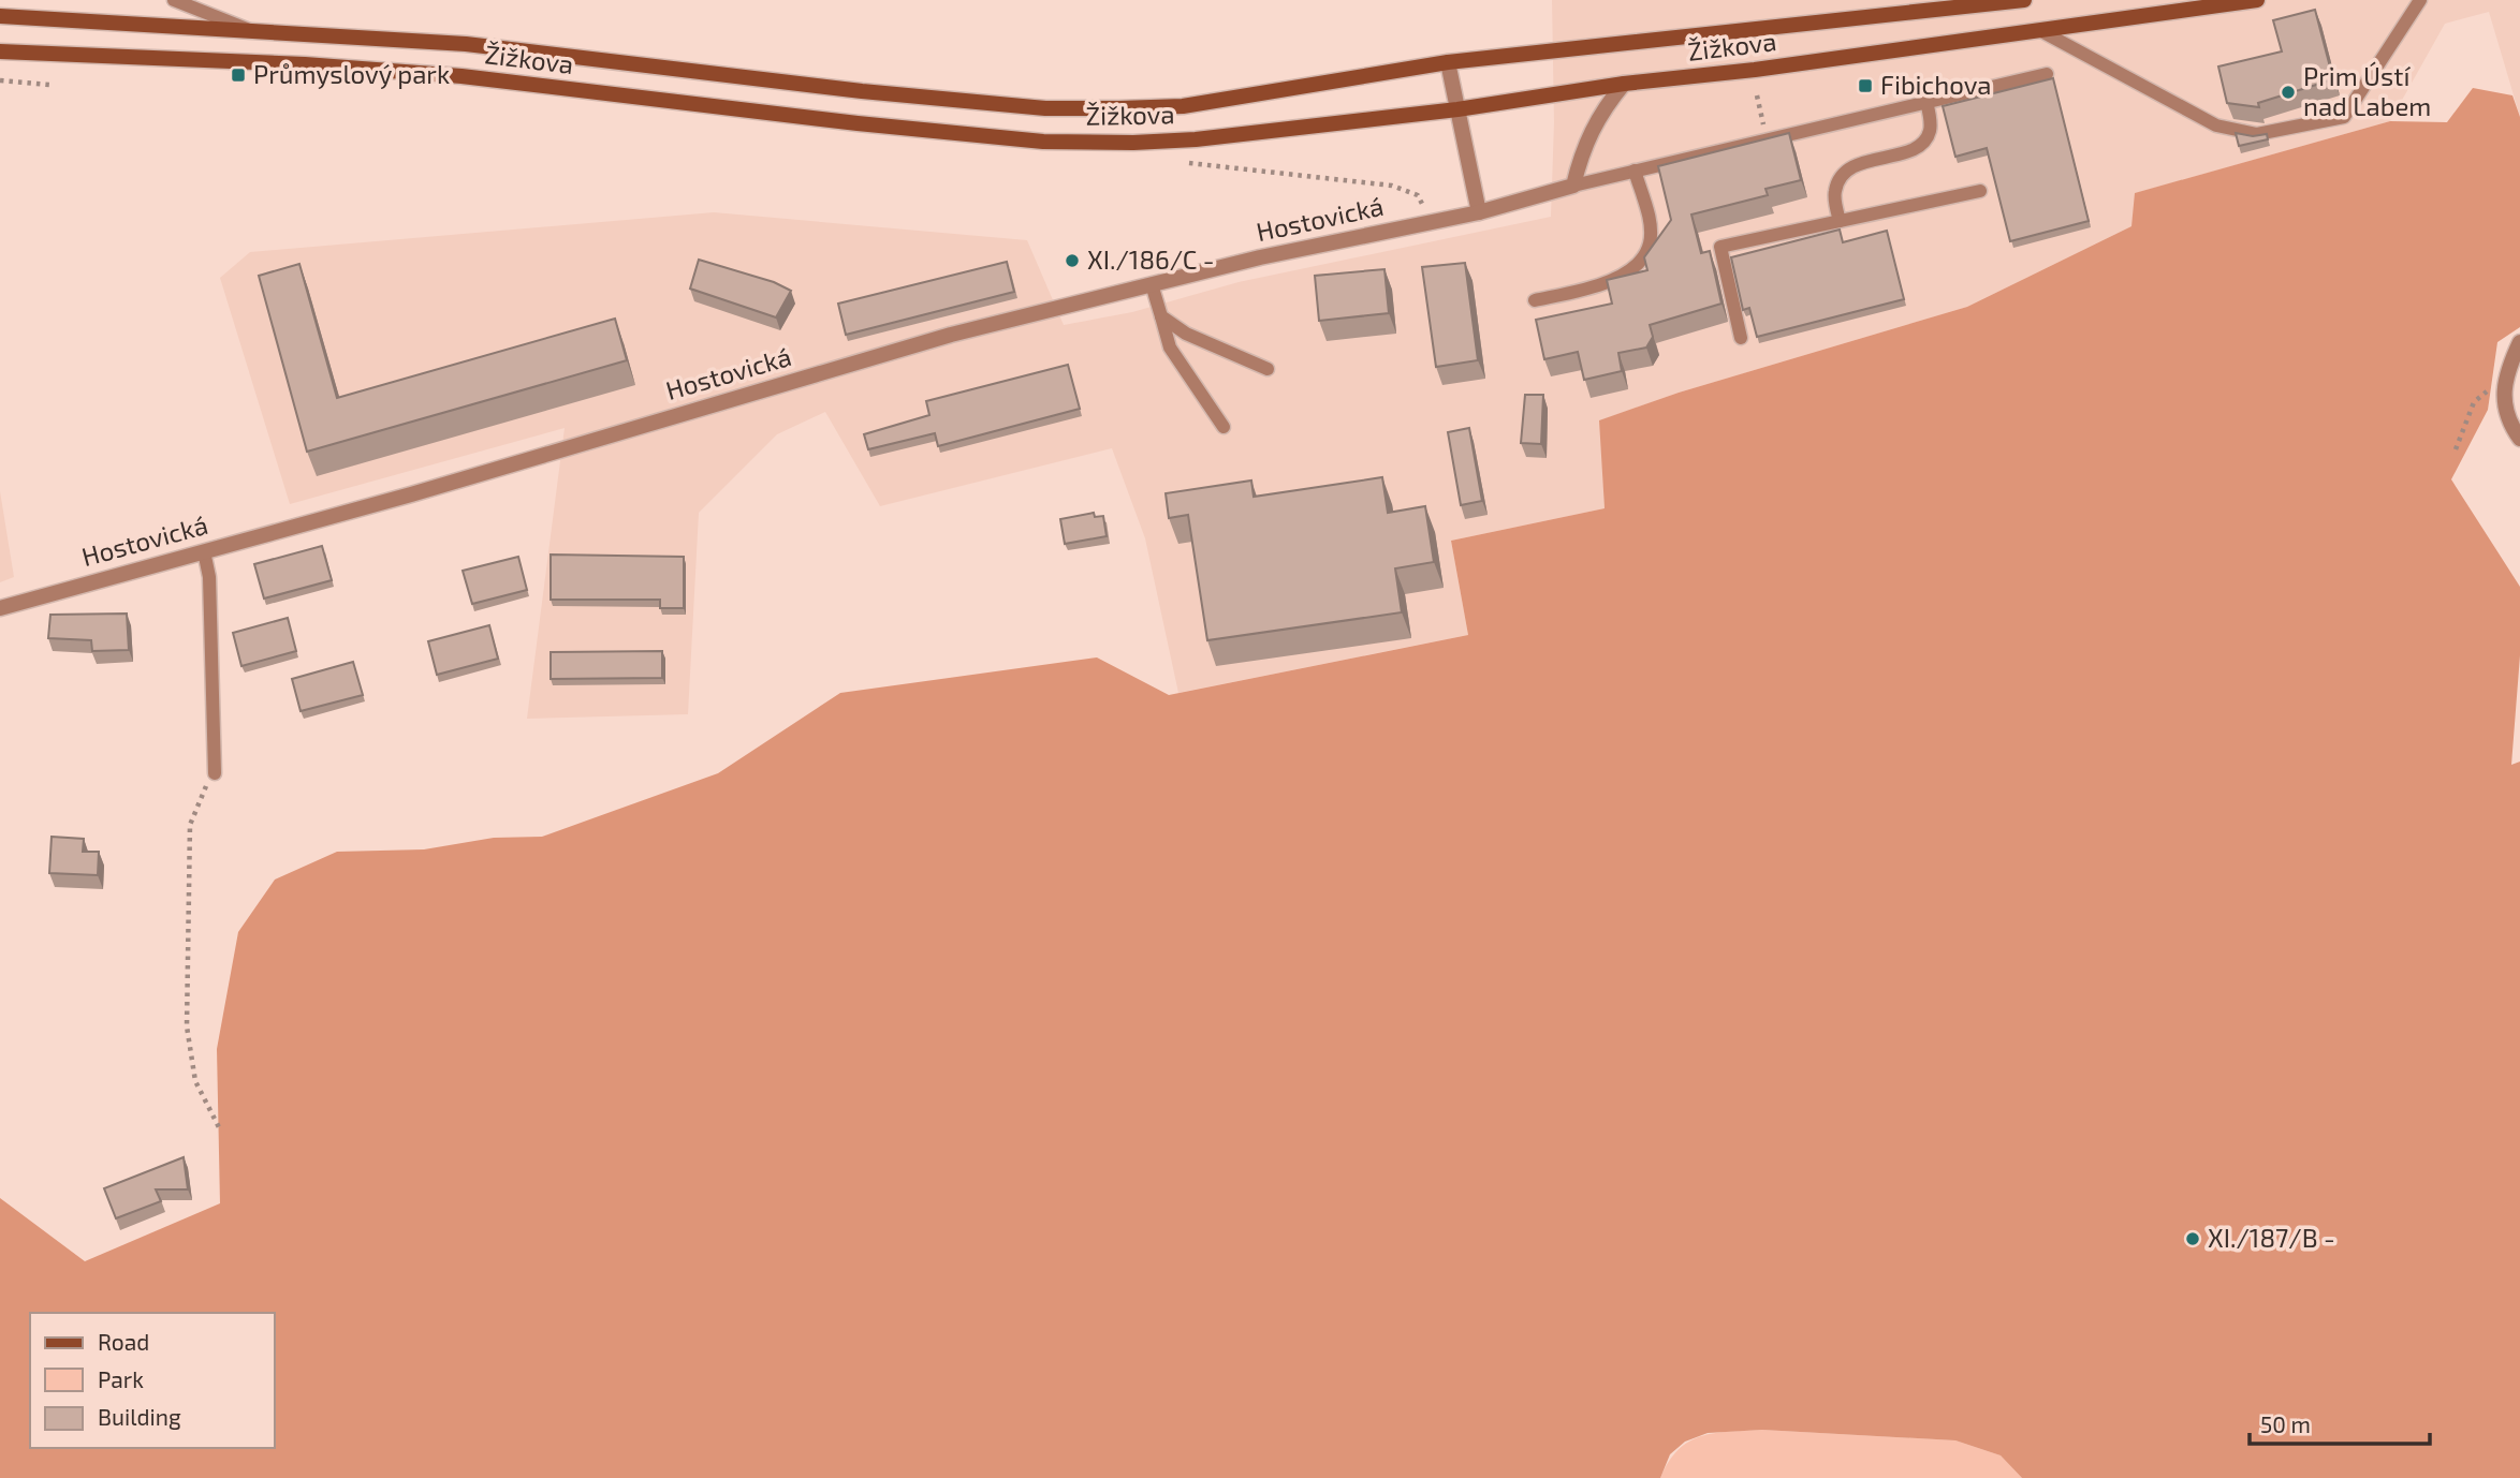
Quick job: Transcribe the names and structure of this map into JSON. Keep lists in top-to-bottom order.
{
  "streets": {
    "main road": ["Žižkova"],
    "street": ["Hostovická"]
  },
  "places": {
    "transit": ["Průmyslový park", "Fibichova"],
    "other": ["Prim Ústí nad Labem", "XI./186/C -", "XI./187/B -"]
  },
  "legend": ["Road", "Park", "Building"],
  "scale_bar": "50 m"
}
